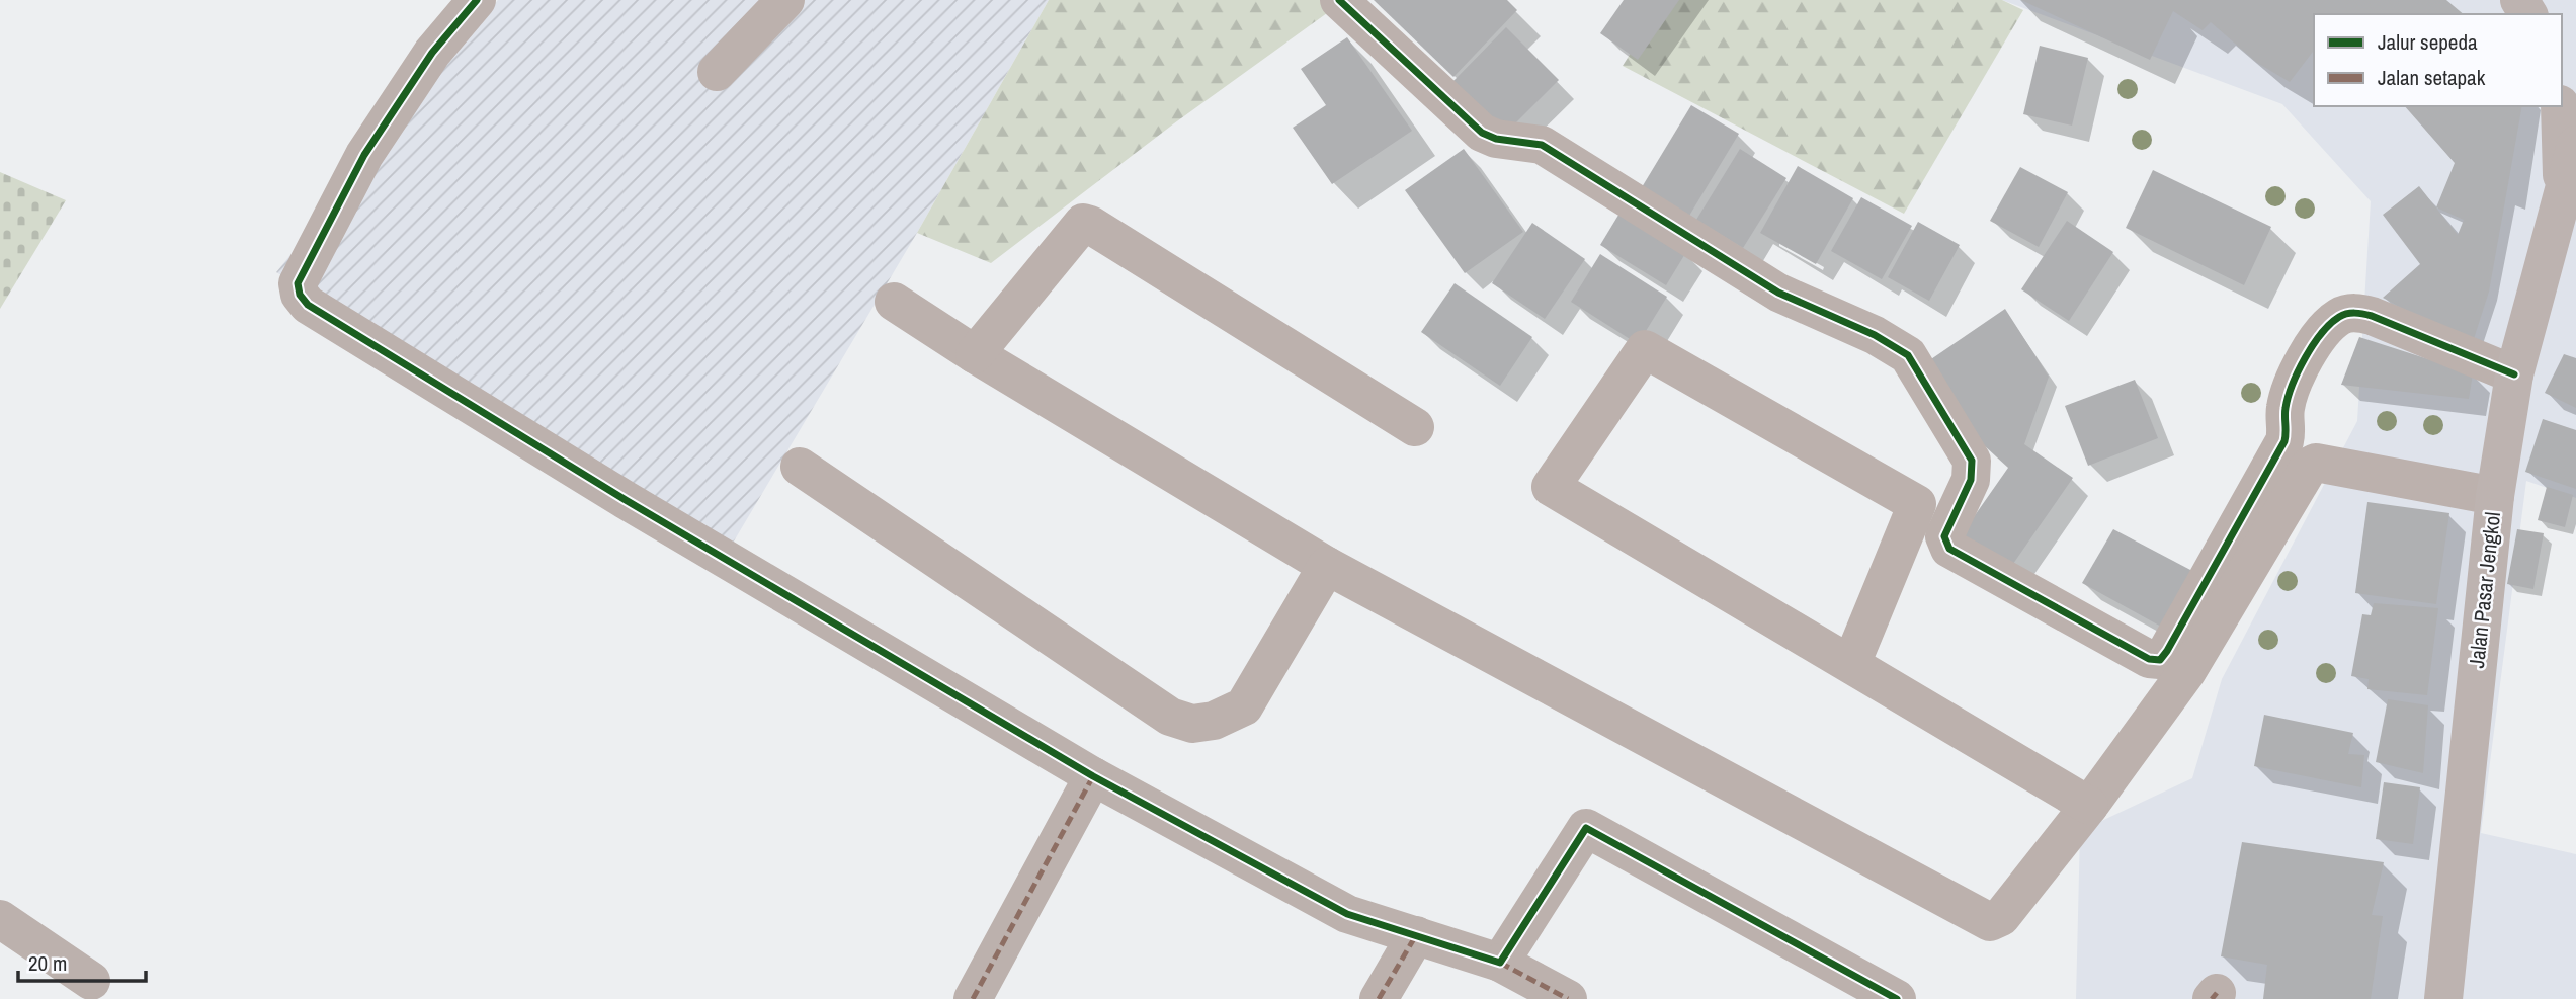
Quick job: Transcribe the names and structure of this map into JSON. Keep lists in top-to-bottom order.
{
  "streets": {
    "main road": ["Jalan Pasar Jengkol"]
  },
  "legend": ["Jalur sepeda", "Jalan setapak"],
  "scale_bar": "20 m"
}
